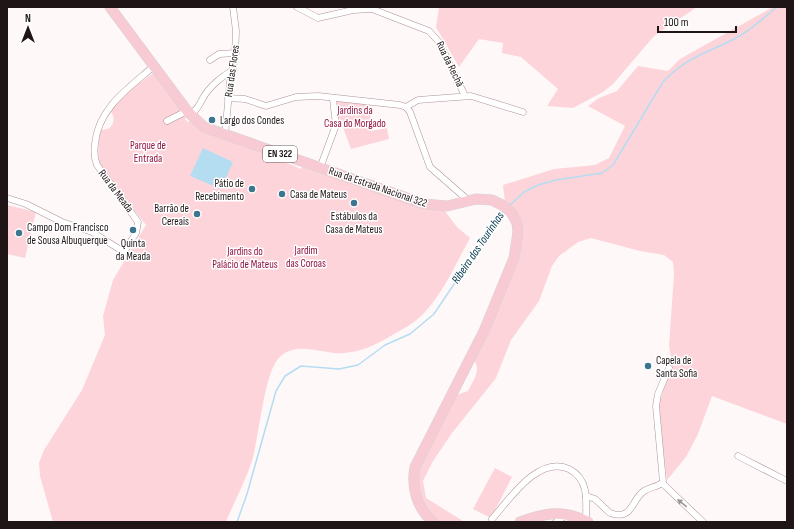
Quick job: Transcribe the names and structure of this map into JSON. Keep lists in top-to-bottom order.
{
  "streets": {
    "main road": ["EN 322", "Rua da Estrada Nacional 322"],
    "street": ["Rua da Rechã", "Rua das Flores", "Rua da Meada"]
  },
  "crossings": [
    ["Rua das Flores", "Rua da Estrada Nacional 322"],
    ["Rua da Estrada Nacional 322", "Rua da Meada"]
  ],
  "water": ["Ribeira das Tourinhas"],
  "parks": [
    "Jardins da Casa do Morgado",
    "Parque de Entrada",
    "Jardim das Coroas",
    "Jardins do Palácio de Mateus"
  ],
  "places": [
    "Largo dos Condes",
    "Pátio de Recebimento",
    "Casa de Mateus",
    "Estábulos da Casa de Mateus",
    "Barrão de Cereais",
    "Quinta da Meada",
    "Campo Dom Francisco de Sousa Albuquerque",
    "Capela de Santa Sofia"
  ],
  "scale_bar": "100 m",
  "north": "top"
}
